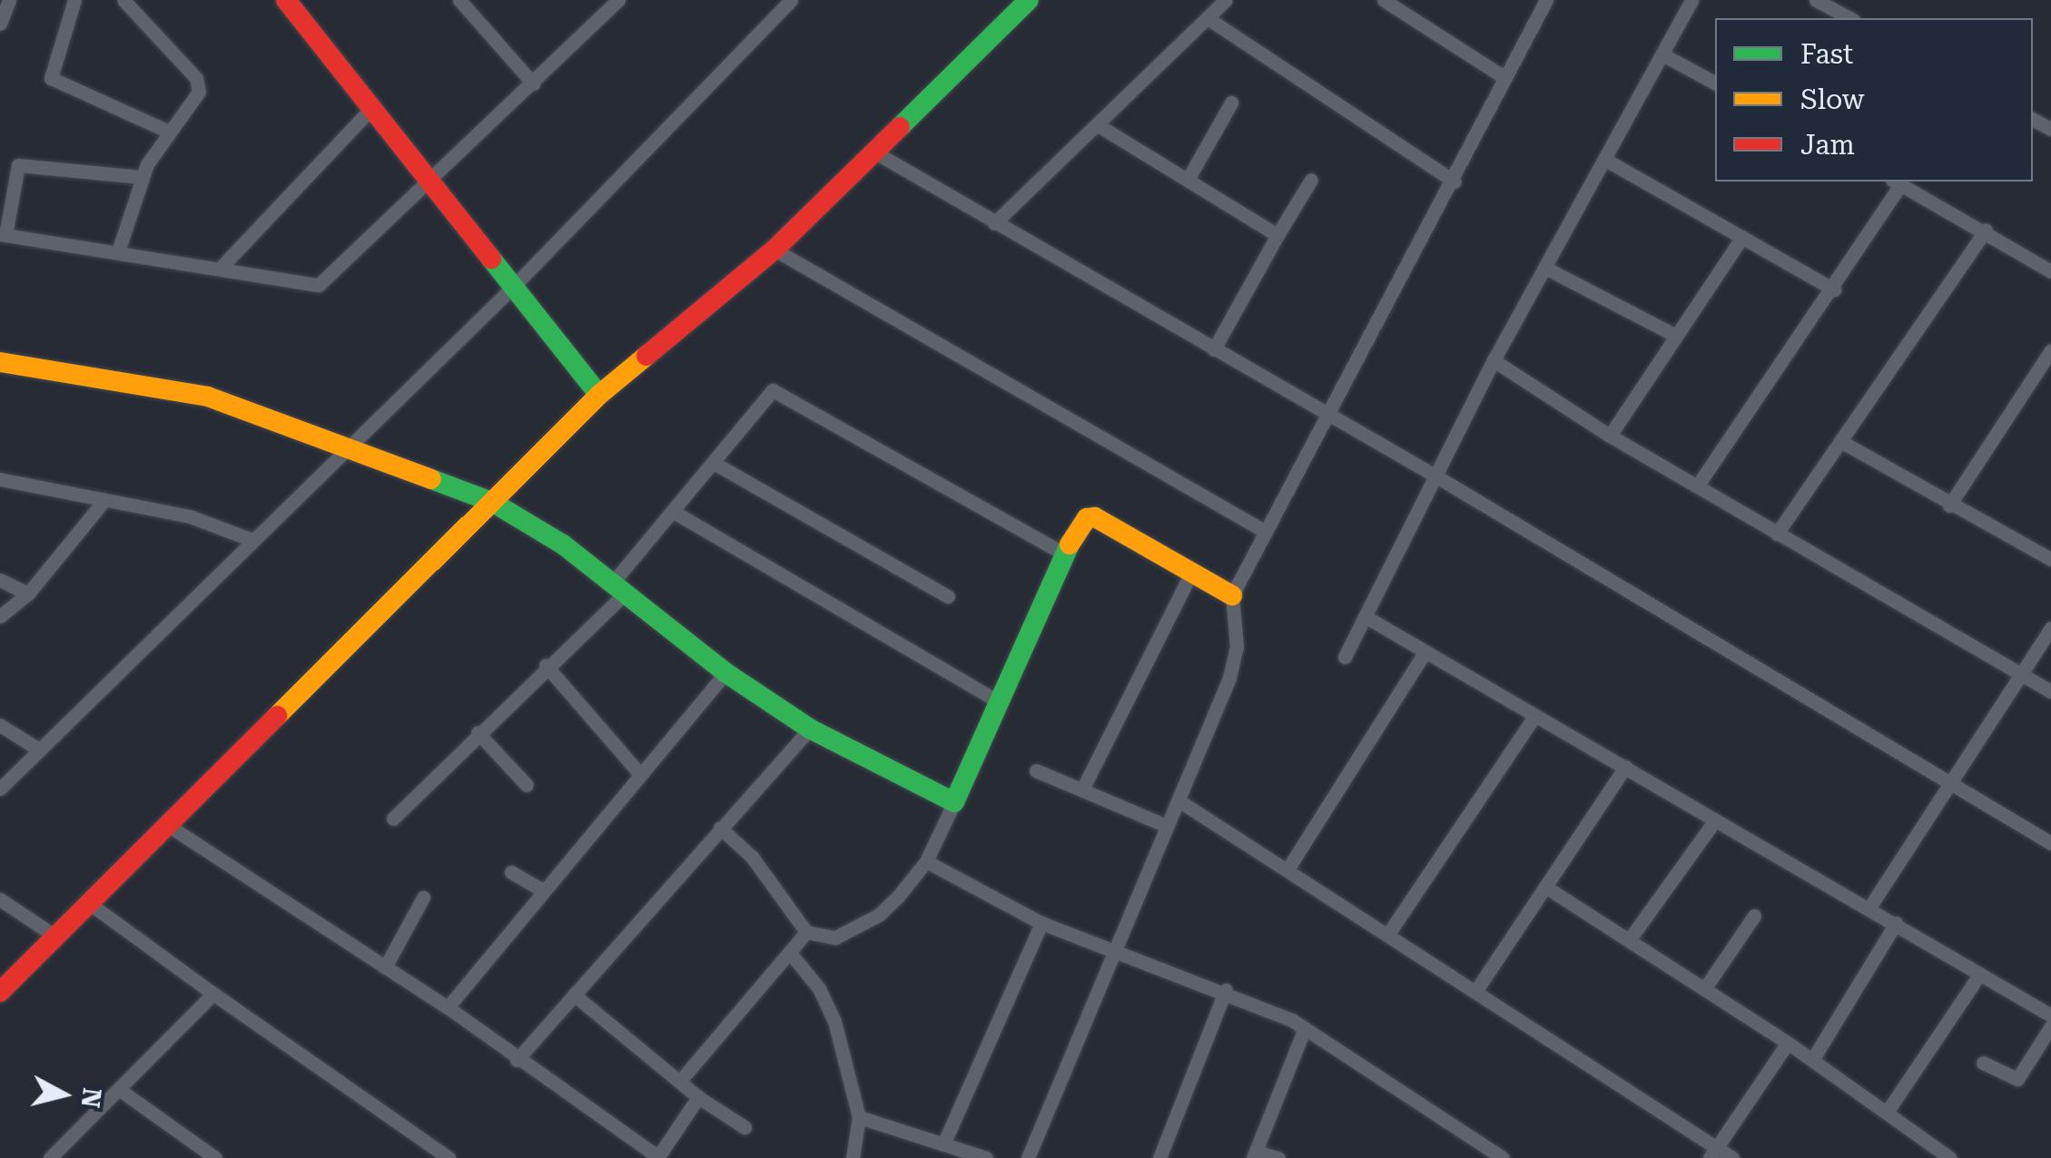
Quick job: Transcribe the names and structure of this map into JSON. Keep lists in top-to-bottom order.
{
  "legend": ["Fast", "Slow", "Jam"],
  "north": "right"
}
